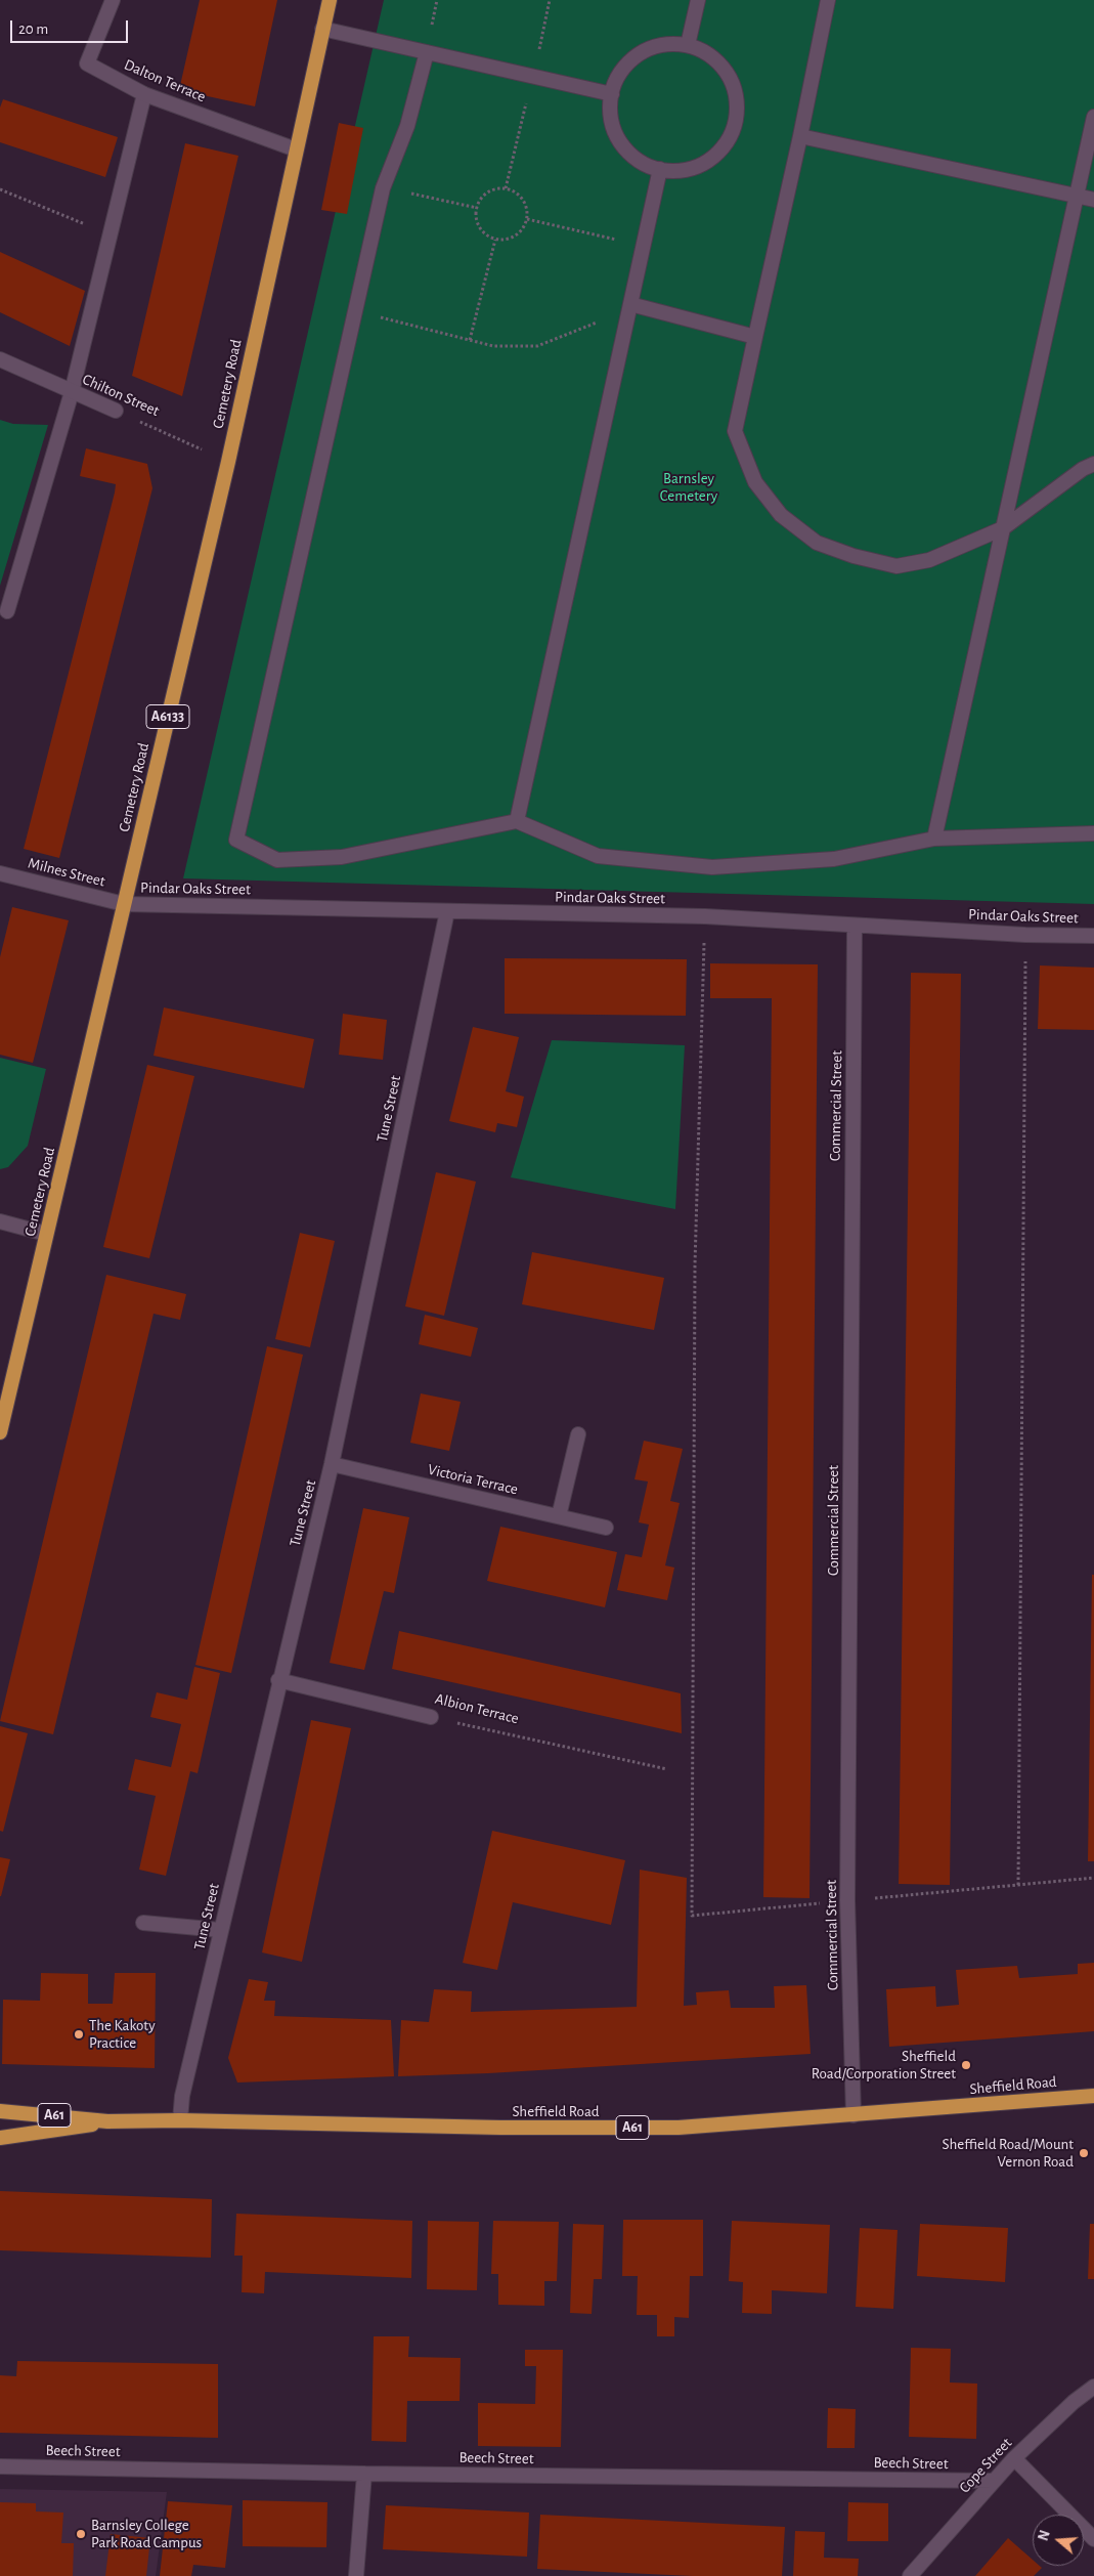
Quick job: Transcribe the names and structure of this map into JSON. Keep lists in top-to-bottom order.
{
  "streets": {
    "highway": [
      "Cemetery Road",
      "A6133",
      "Sheffield Road",
      "A61"
    ],
    "street": [
      "Dalton Terrace",
      "Chilton Street",
      "Milnes Street",
      "Pindar Oaks Street",
      "Commercial Street",
      "Tune Street",
      "Victoria Terrace",
      "Albion Terrace",
      "Beech Street",
      "Cope Street"
    ]
  },
  "crossings": [
    ["Dalton Terrace", "Cemetery Road"],
    ["Cemetery Road", "Chilton Street"],
    ["Cemetery Road", "Milnes Street"],
    ["Cemetery Road", "Pindar Oaks Street"],
    ["Milnes Street", "Pindar Oaks Street"],
    ["Pindar Oaks Street", "Commercial Street"],
    ["Pindar Oaks Street", "Tune Street"],
    ["Commercial Street", "Sheffield Road"],
    ["Tune Street", "Victoria Terrace"],
    ["Tune Street", "Albion Terrace"],
    ["Tune Street", "Sheffield Road"],
    ["Beech Street", "Cope Street"]
  ],
  "parks": ["Barnsley Cemetery"],
  "places": [
    "The Kakoty Practice",
    "Sheffield Road/Corporation Street",
    "Sheffield Road/Mount Vernon Road",
    "Barnsley College Park Road Campus"
  ],
  "scale_bar": "20 m",
  "north": "left"
}
